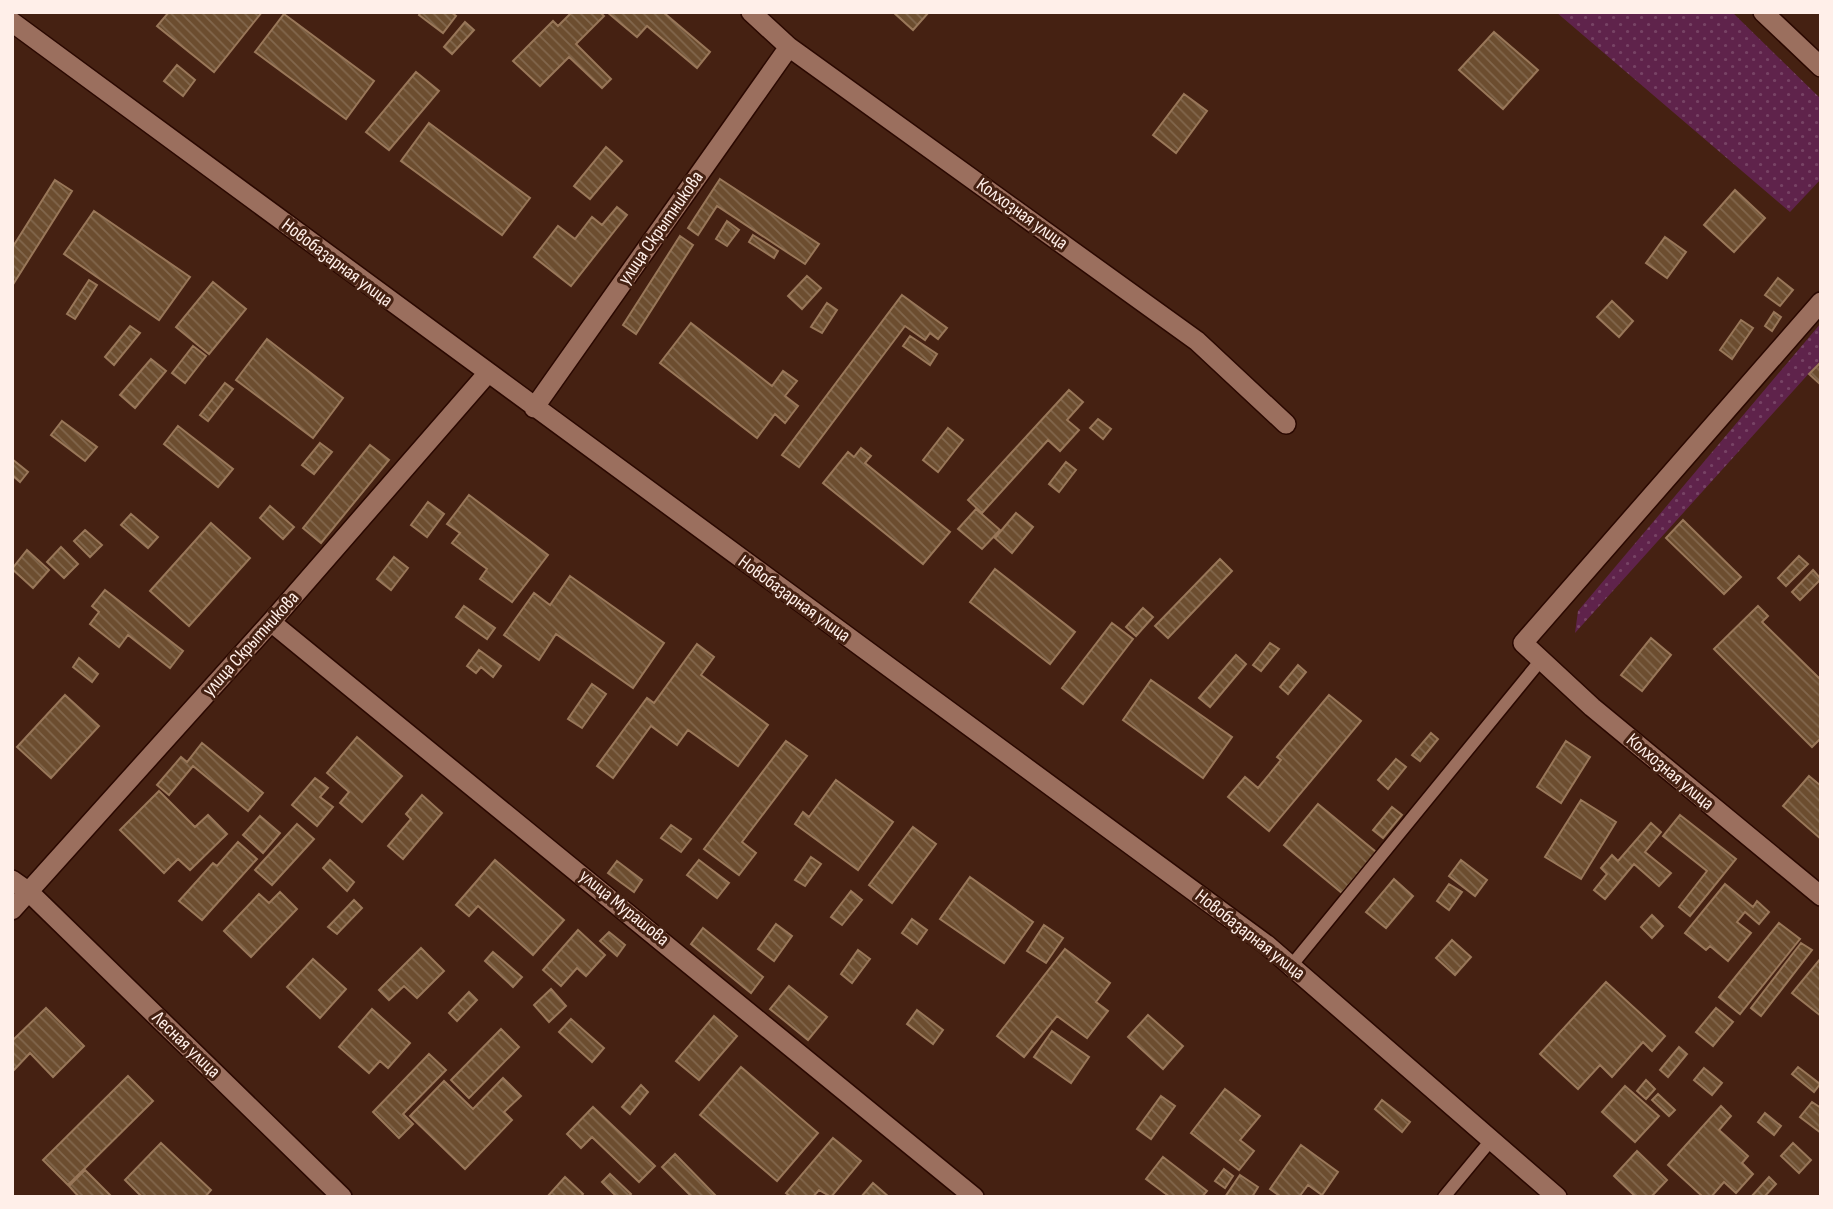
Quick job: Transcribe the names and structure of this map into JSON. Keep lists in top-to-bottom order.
{
  "streets": {
    "street": [
      "Колхозная улица",
      "улица Скрытникова",
      "Новобазарная улица",
      "улица Мурашова",
      "Лесная улица"
    ]
  },
  "crossings": [
    ["Колхозная улица", "улица Скрытникова"],
    ["улица Скрытникова", "Новобазарная улица"],
    ["улица Скрытникова", "улица Мурашова"],
    ["улица Скрытникова", "Лесная улица"]
  ]
}
